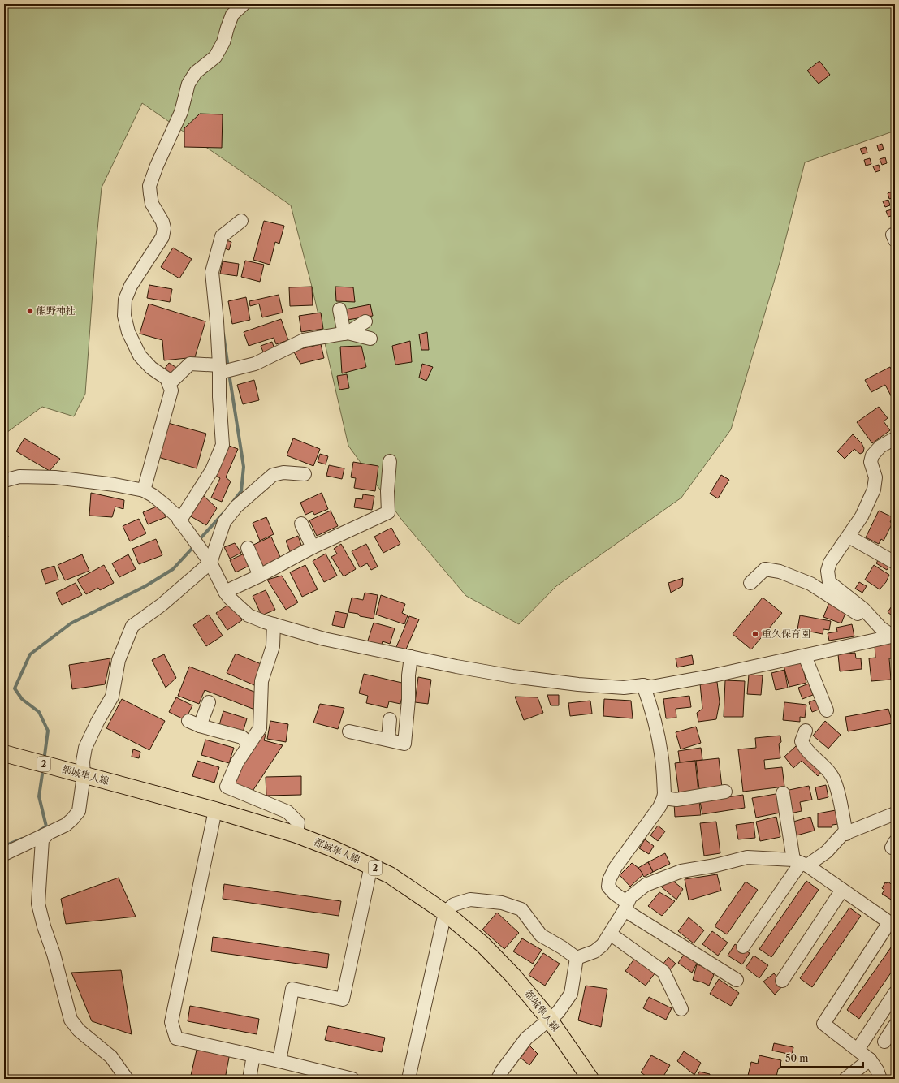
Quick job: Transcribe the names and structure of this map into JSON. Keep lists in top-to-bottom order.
{
  "streets": {
    "main road": ["2", "都城隼人線"]
  },
  "places": ["熊野神社", "重久保育園"],
  "scale_bar": "50 m"
}
